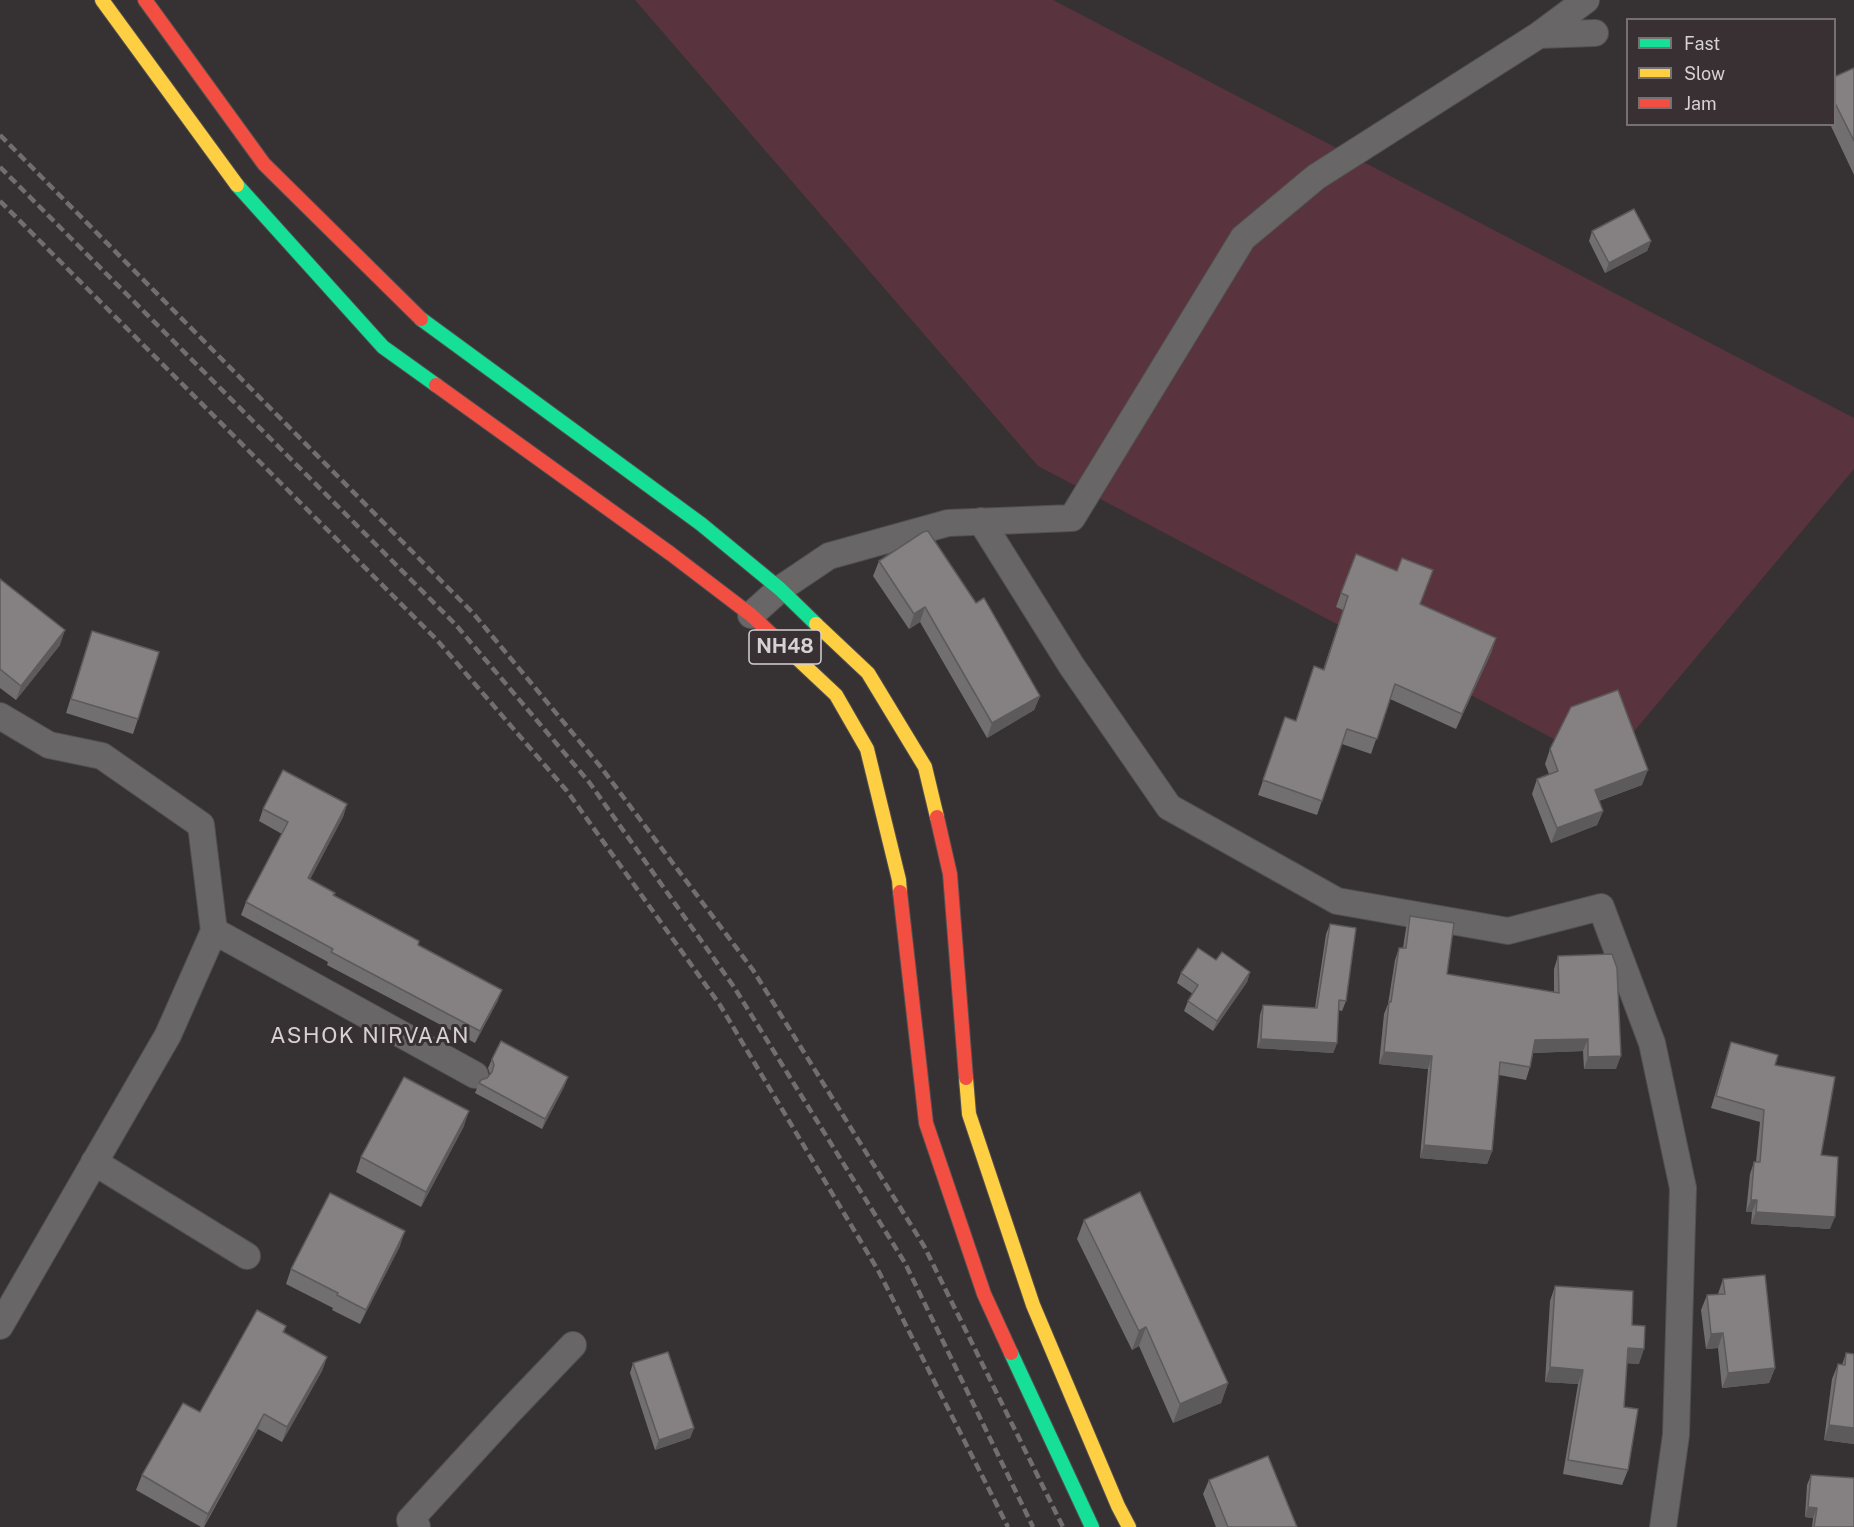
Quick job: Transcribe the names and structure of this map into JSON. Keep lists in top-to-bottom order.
{
  "streets": {
    "highway": ["NH48"]
  },
  "districts": ["ASHOK NIRVAAN"],
  "legend": ["Fast", "Slow", "Jam"]
}
